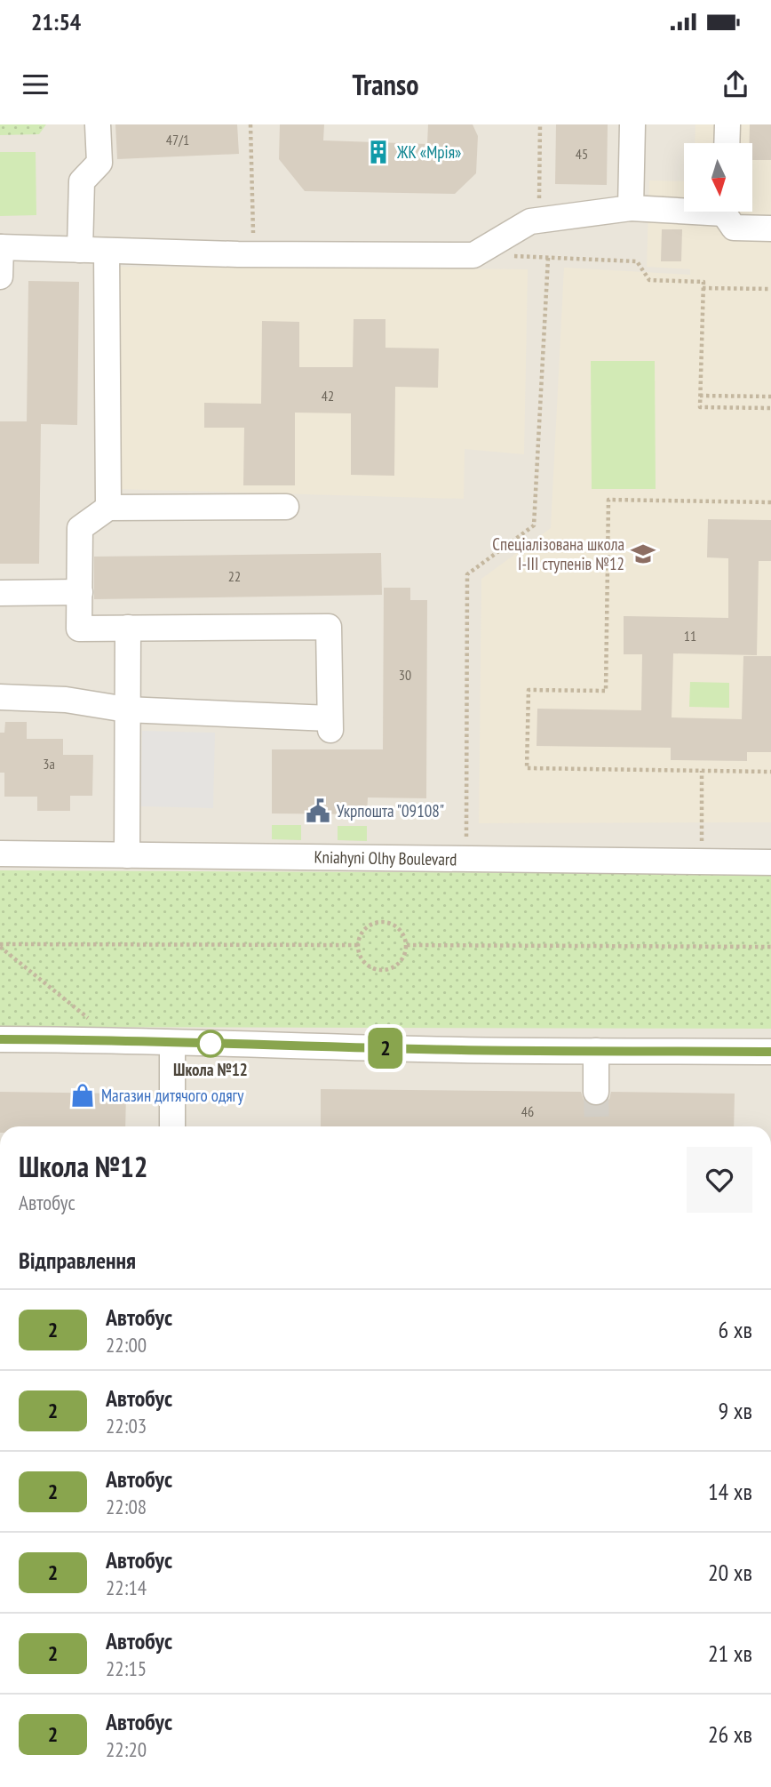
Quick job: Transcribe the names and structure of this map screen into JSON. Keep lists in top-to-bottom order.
{
  "streets": {
    "street": ["Kniahyni Olhy Boulevard"]
  },
  "places": {
    "building": ["ЖК «Мрія»"],
    "school or university": ["Спеціалізована школа І-ІІІ ступенів №12"],
    "public building": ["Укрпошта \"09108\""],
    "other": ["Школа №12"],
    "shop": ["Магазин дитячого одягу"]
  },
  "lines": ["bus line 2"],
  "house_numbers": [
    "47/1",
    "45",
    "42",
    "22",
    "11",
    "30",
    "3а",
    "46"
  ],
  "north": "bottom",
  "page": {
    "status": "21:54",
    "header": "Transo",
    "on_map": "2",
    "heading": [
      ["Школа №12", "Автобус"],
      "Відправлення"
    ],
    "list": [
      {
        "mark": "2",
        "name": "Автобус",
        "note": "22:00",
        "value": "6 хв"
      },
      {
        "mark": "2",
        "name": "Автобус",
        "note": "22:03",
        "value": "9 хв"
      },
      {
        "mark": "2",
        "name": "Автобус",
        "note": "22:08",
        "value": "14 хв"
      },
      {
        "mark": "2",
        "name": "Автобус",
        "note": "22:14",
        "value": "20 хв"
      },
      {
        "mark": "2",
        "name": "Автобус",
        "note": "22:15",
        "value": "21 хв"
      },
      {
        "mark": "2",
        "name": "Автобус",
        "note": "22:20",
        "value": "26 хв"
      }
    ]
  }
}
